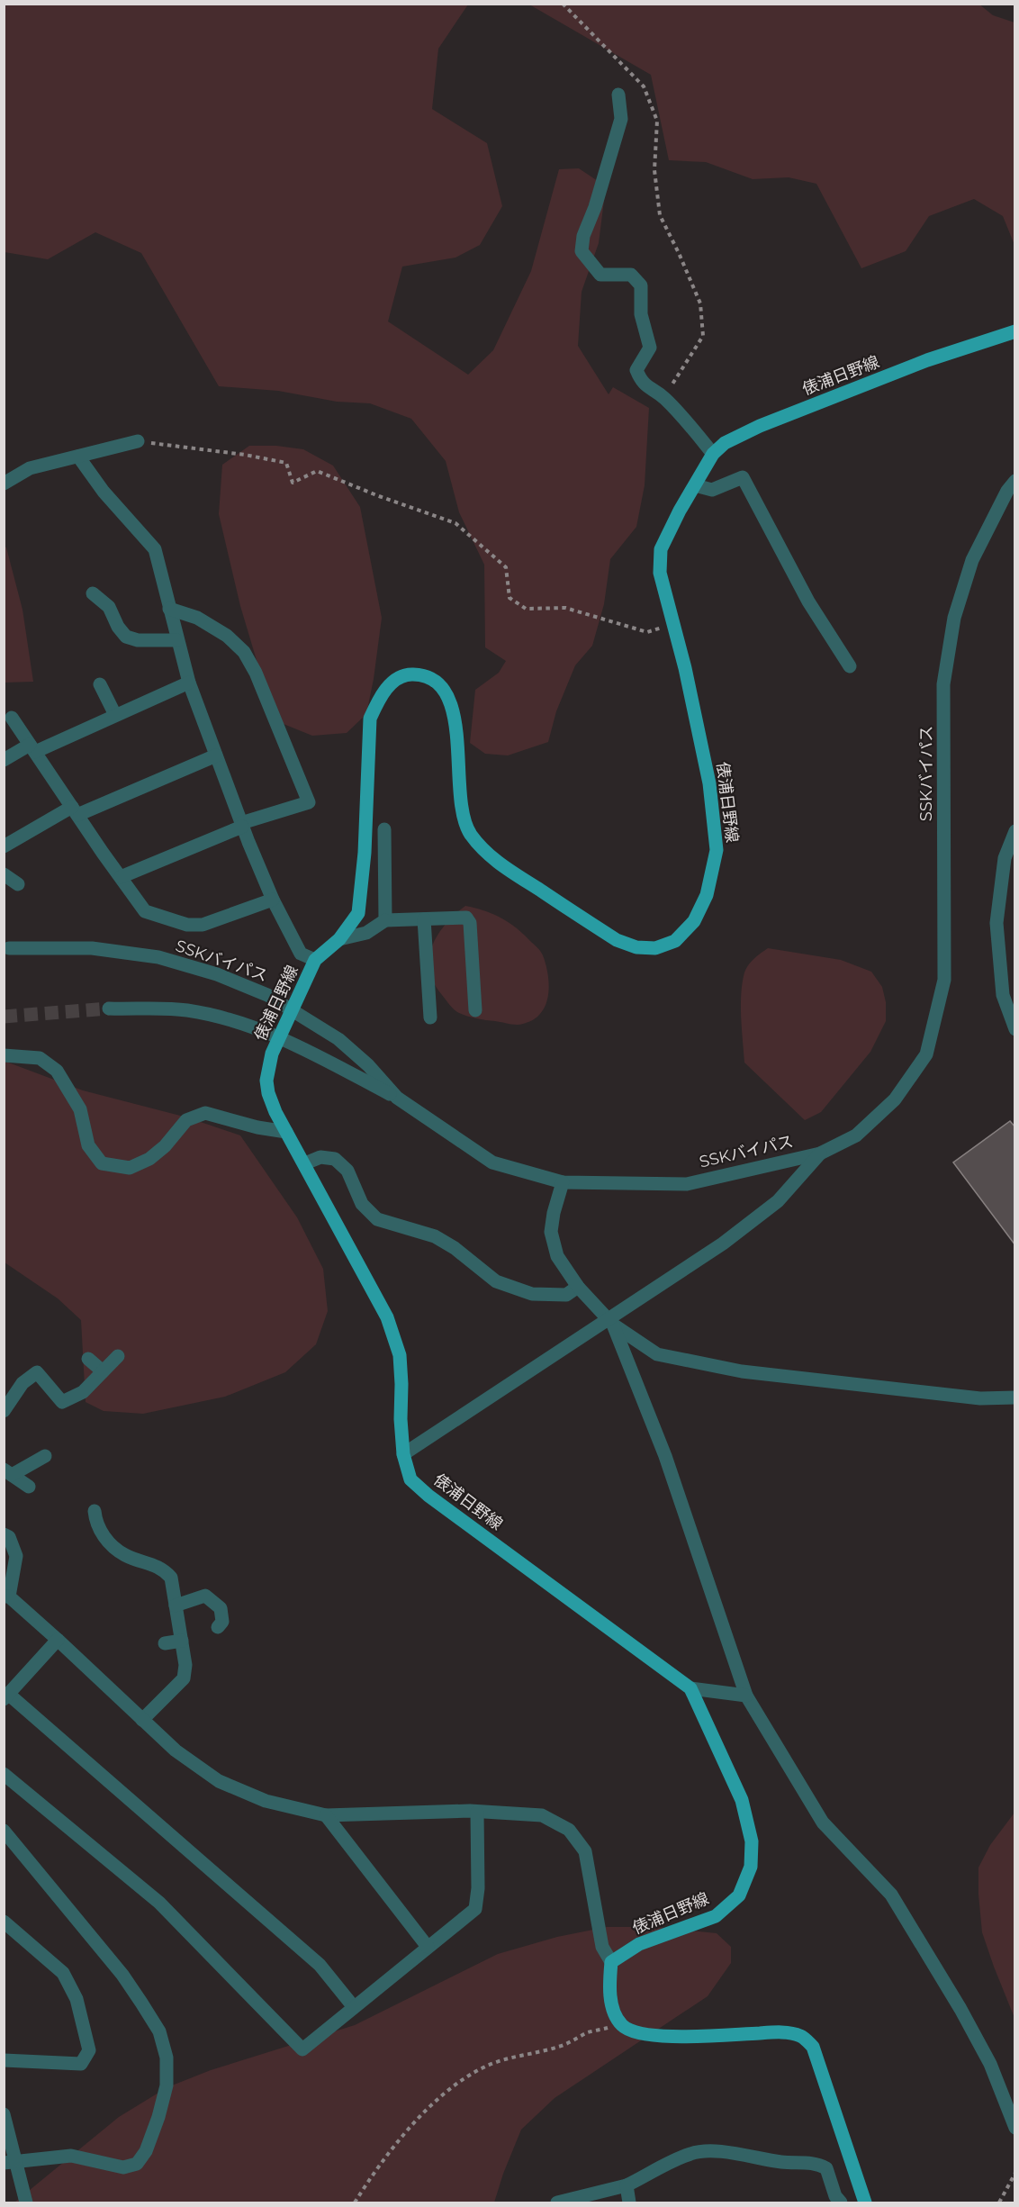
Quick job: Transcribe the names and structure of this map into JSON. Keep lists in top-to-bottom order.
{
  "streets": {
    "main road": ["俵浦日野線"],
    "street": ["SSKバイパス"]
  }
}
